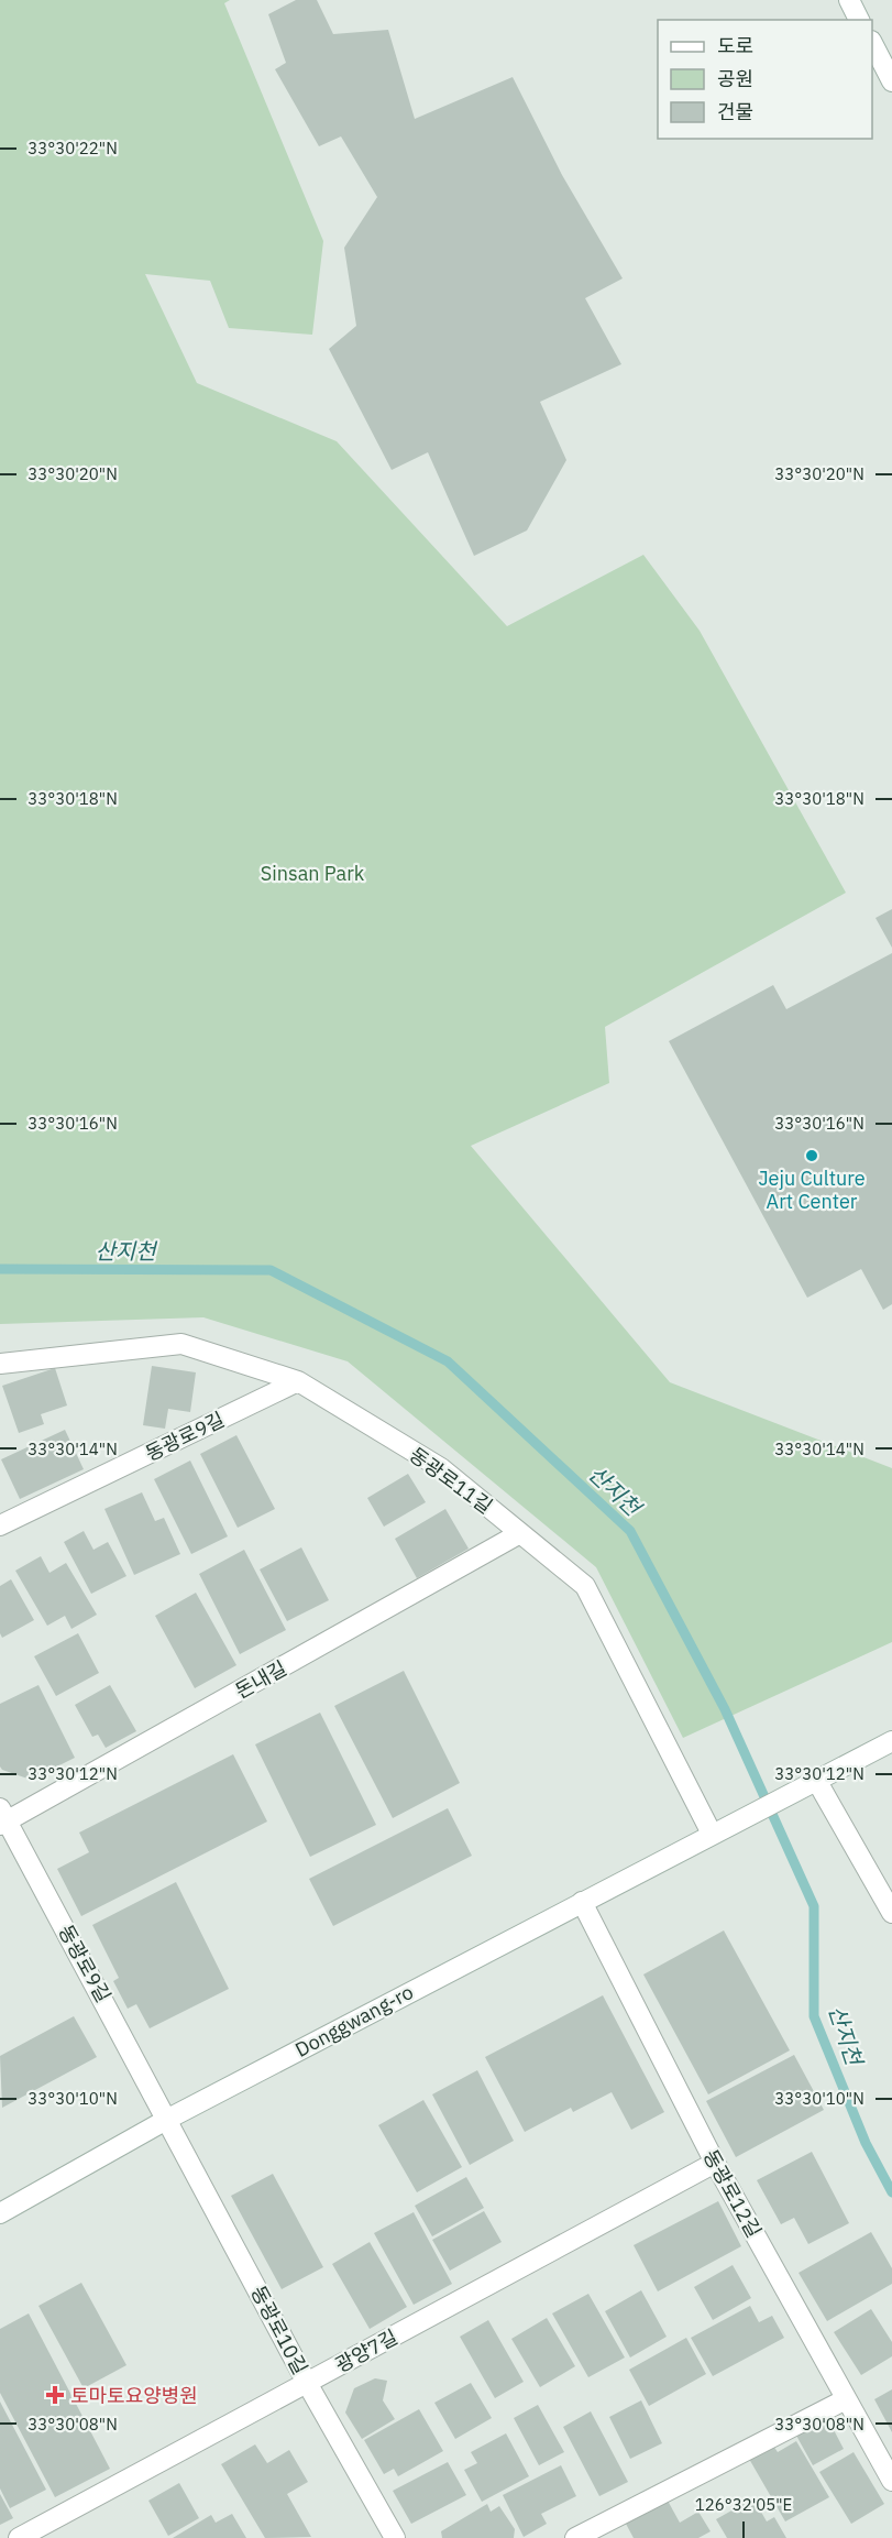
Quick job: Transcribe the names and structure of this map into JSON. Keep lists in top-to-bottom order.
{
  "streets": {
    "street": [
      "동광로9길",
      "동광로11길",
      "돈내길",
      "Donggwang-ro",
      "동광로12길",
      "동광로10길",
      "광양7길"
    ]
  },
  "crossings": [
    ["동광로9길", "동광로11길"],
    ["동광로9길", "돈내길"],
    ["동광로9길", "Donggwang-ro"],
    ["동광로9길", "동광로10길"],
    ["동광로11길", "돈내길"],
    ["동광로11길", "Donggwang-ro"],
    ["Donggwang-ro", "동광로12길"],
    ["Donggwang-ro", "동광로10길"],
    ["동광로12길", "광양7길"],
    ["동광로10길", "광양7길"]
  ],
  "water": ["산지천"],
  "parks": ["Sinsan Park"],
  "places": {
    "other": ["Jeju Culture Art Center"],
    "health": ["토마토요양병원"]
  },
  "legend": ["도로", "공원", "건물"],
  "coordinates": [
    "33°30'22\"N",
    "33°30'20\"N",
    "33°30'18\"N",
    "33°30'16\"N",
    "33°30'14\"N",
    "33°30'12\"N",
    "33°30'10\"N",
    "33°30'08\"N",
    "126°32'05\"E"
  ]
}
